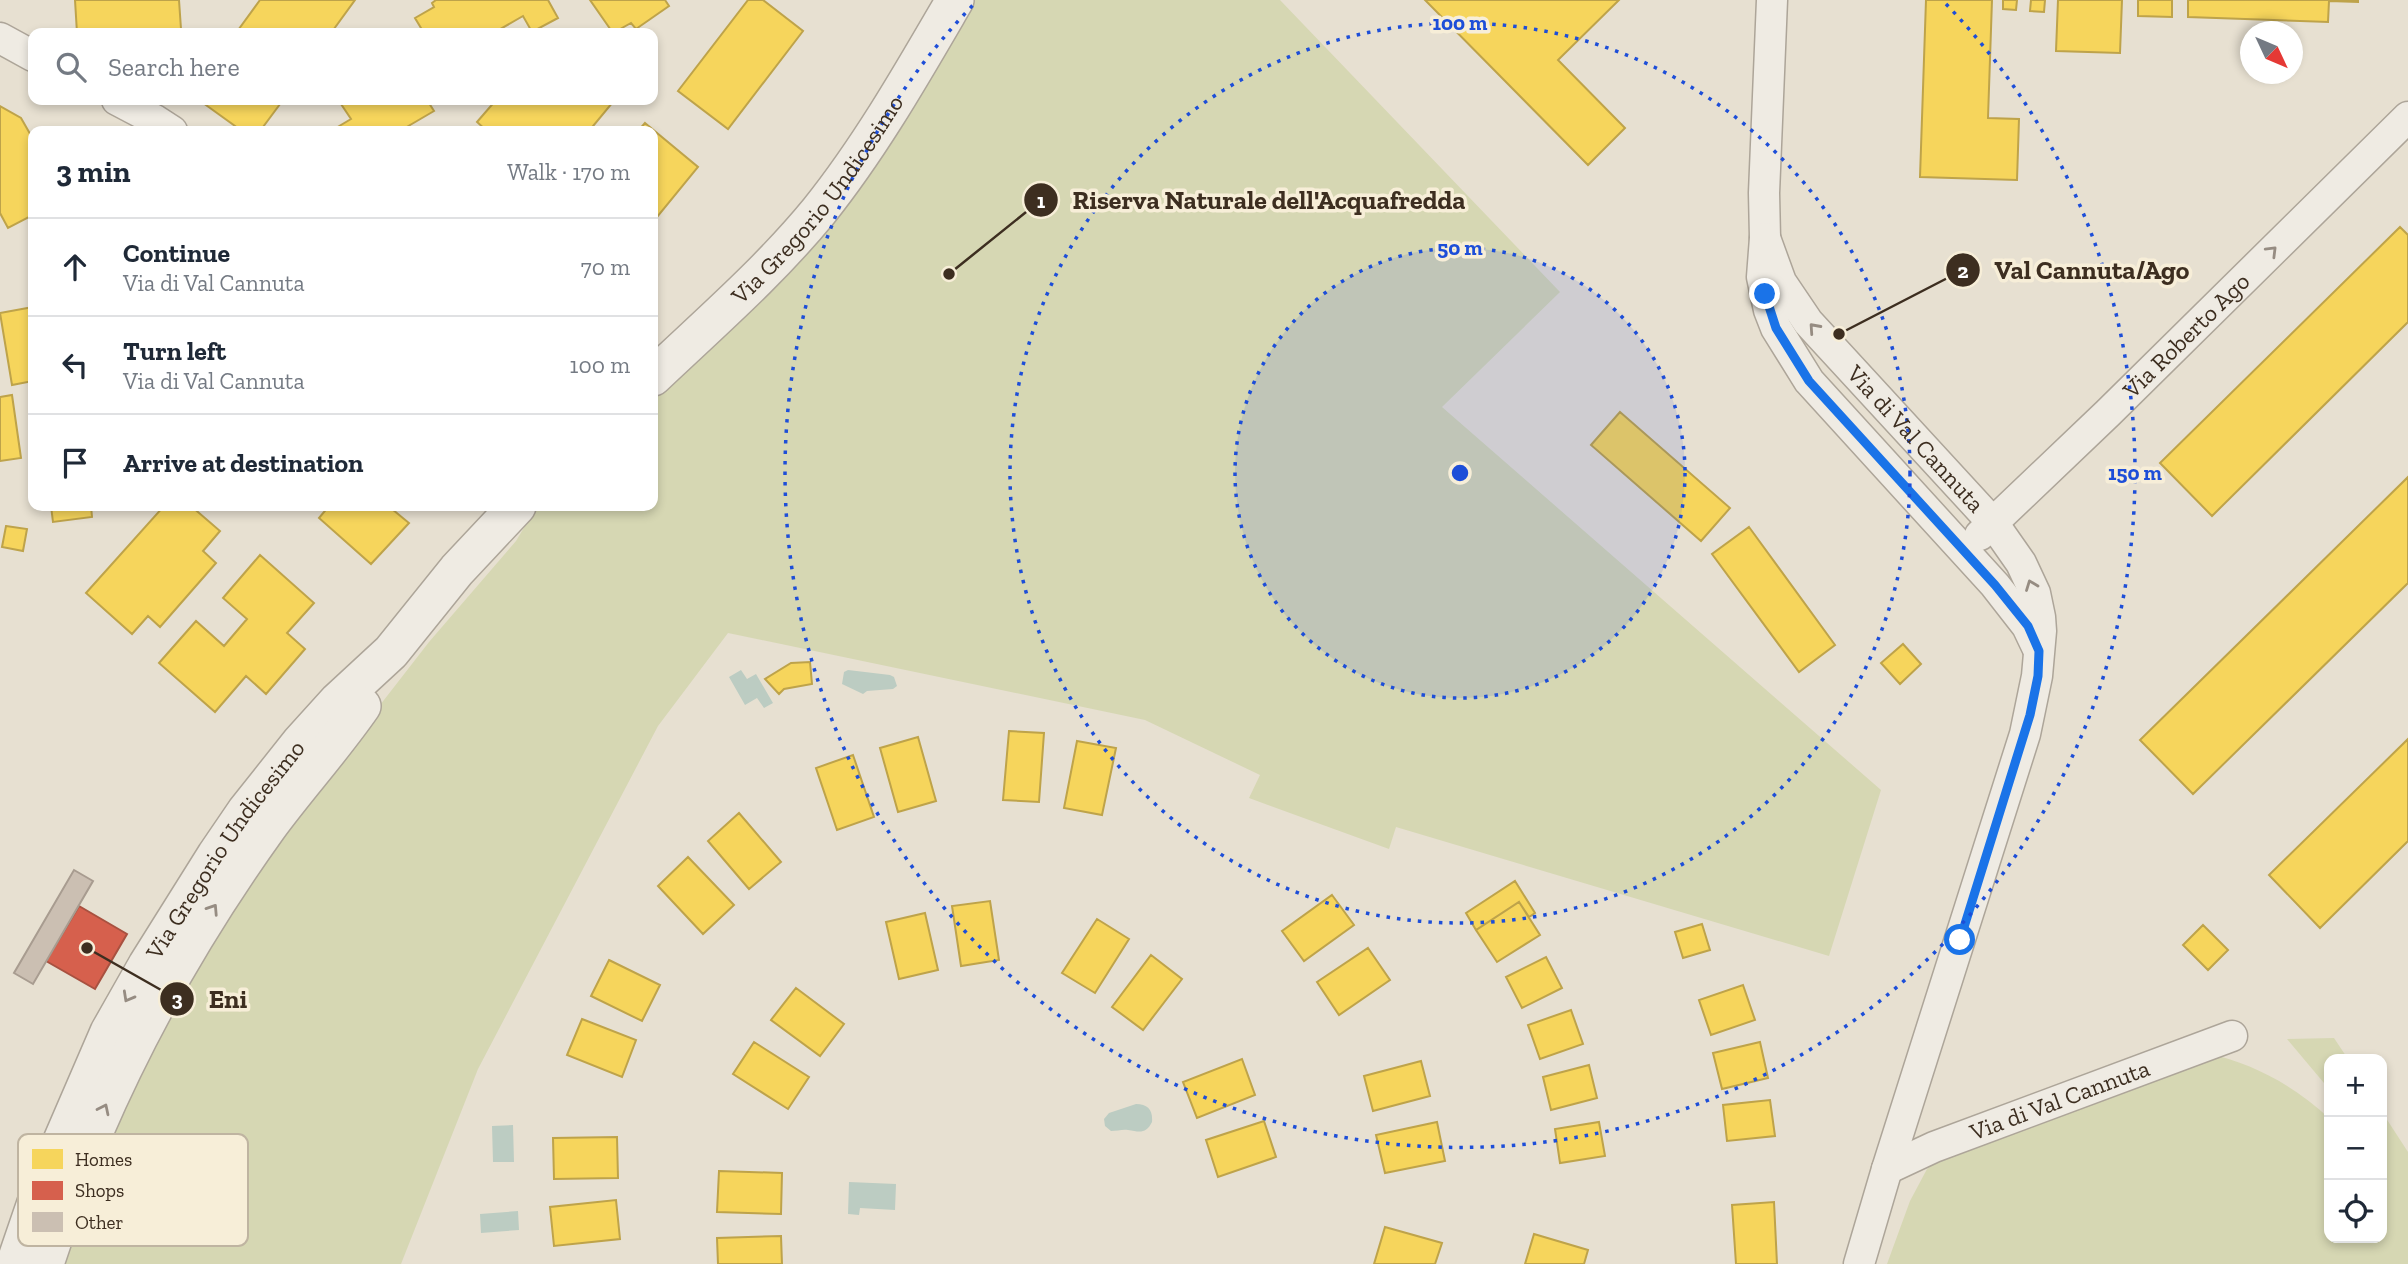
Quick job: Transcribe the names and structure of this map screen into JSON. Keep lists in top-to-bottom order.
{
  "streets": {
    "street": ["Via Gregorio Undicesimo", "Via Roberto Ago", "Via di Val Cannuta"]
  },
  "crossings": [
    ["Via Roberto Ago", "Via di Val Cannuta"]
  ],
  "one_way": ["Via Roberto Ago"],
  "places": ["Riserva Naturale dell'Acquafredda", "Val Cannuta/Ago", "Eni"],
  "legend": ["Homes", "Shops", "Other"],
  "north": "bottom right",
  "page": {
    "search": "Search here",
    "heading": ["3 min", "Walk · 170 m"],
    "list": [
      ["Continue", "Via di Val Cannuta", "70 m"],
      ["Turn left", "Via di Val Cannuta", "100 m"],
      "Arrive at destination"
    ],
    "map_buttons": ["+", "−"]
  },
  "rings": ["100 m", "50 m", "150 m"]
}
